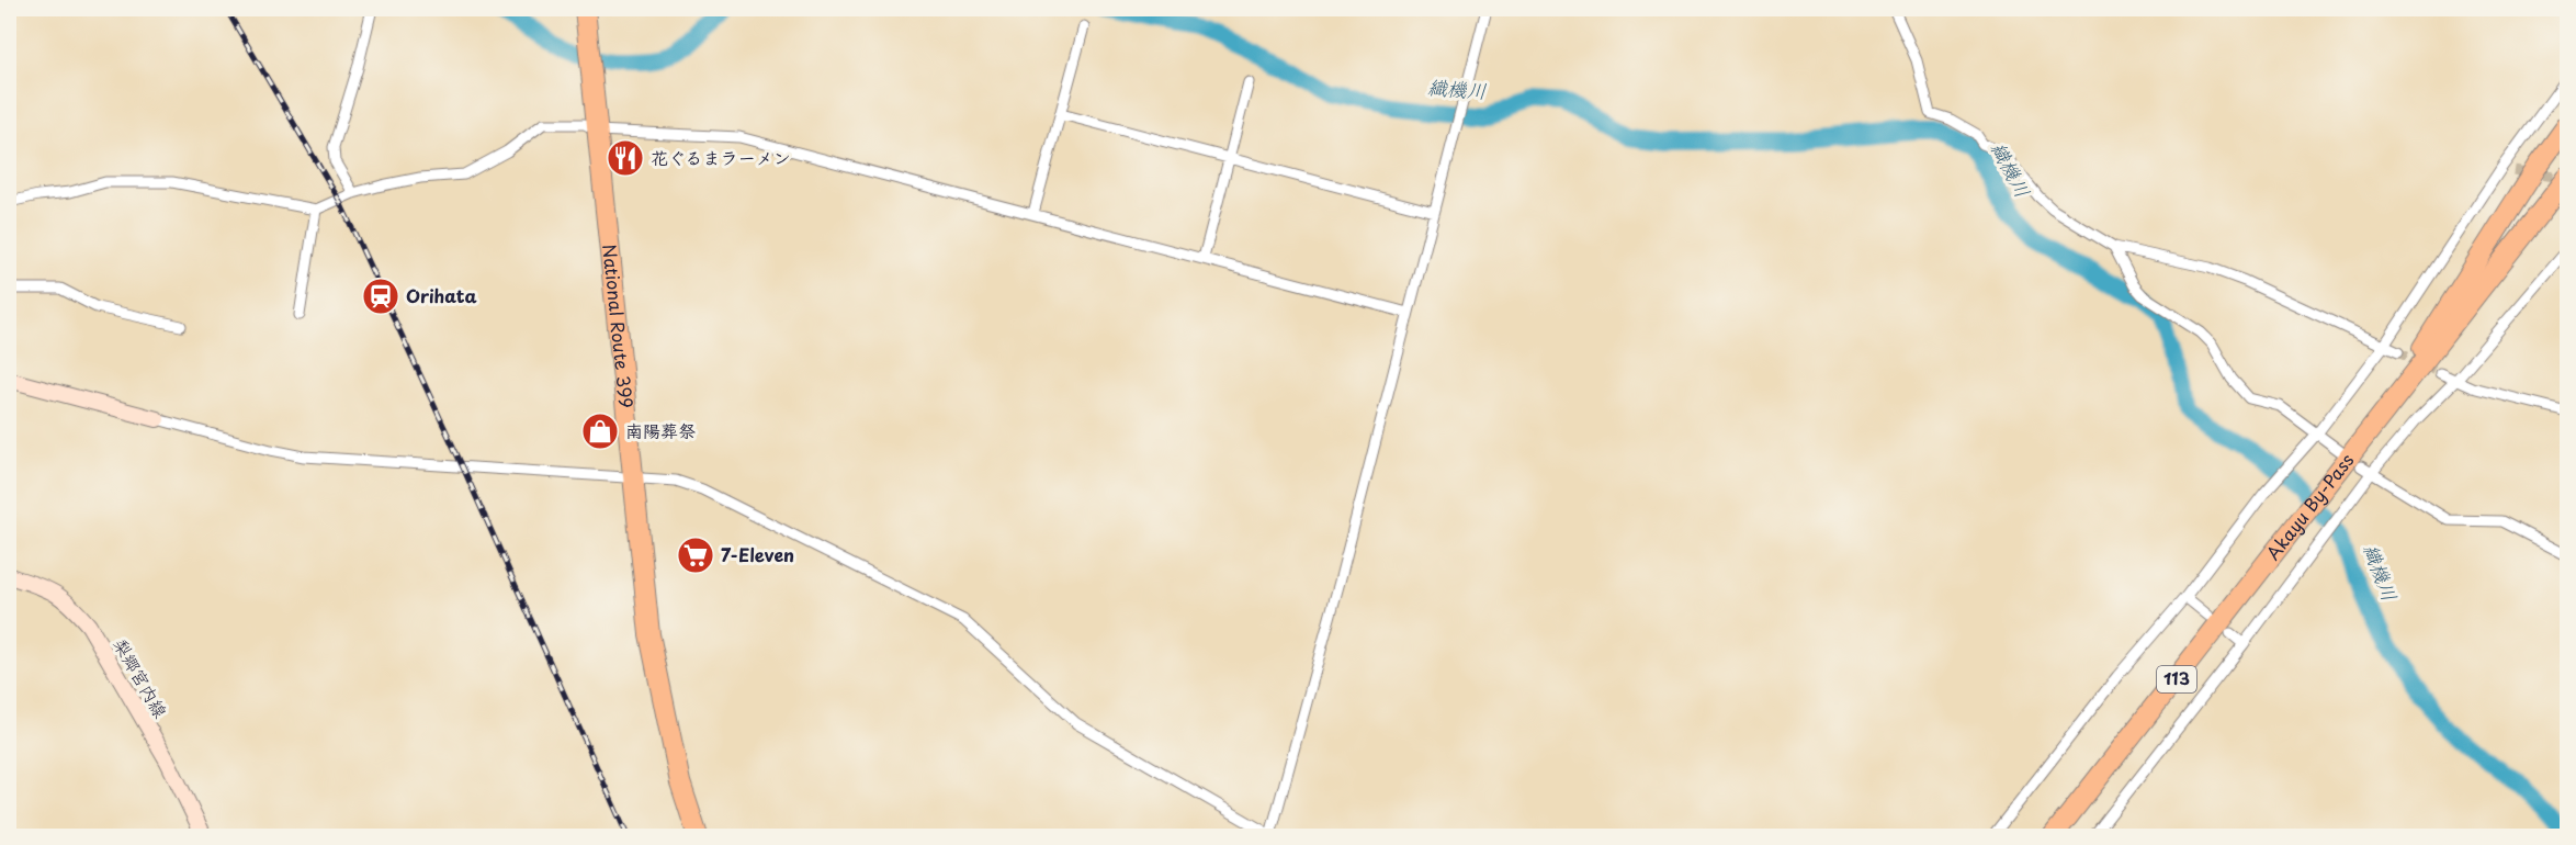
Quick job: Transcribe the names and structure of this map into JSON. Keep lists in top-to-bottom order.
{
  "streets": {
    "highway": ["National Route 399", "Akayu By-Pass", "113"],
    "main road": ["梨郷宮内線"]
  },
  "water": ["織機川"],
  "places": {
    "restaurant": ["花ぐるまラーメン"],
    "station": ["Orihata"],
    "shop": ["南陽葬祭"],
    "supermarket": ["7-Eleven"]
  }
}
